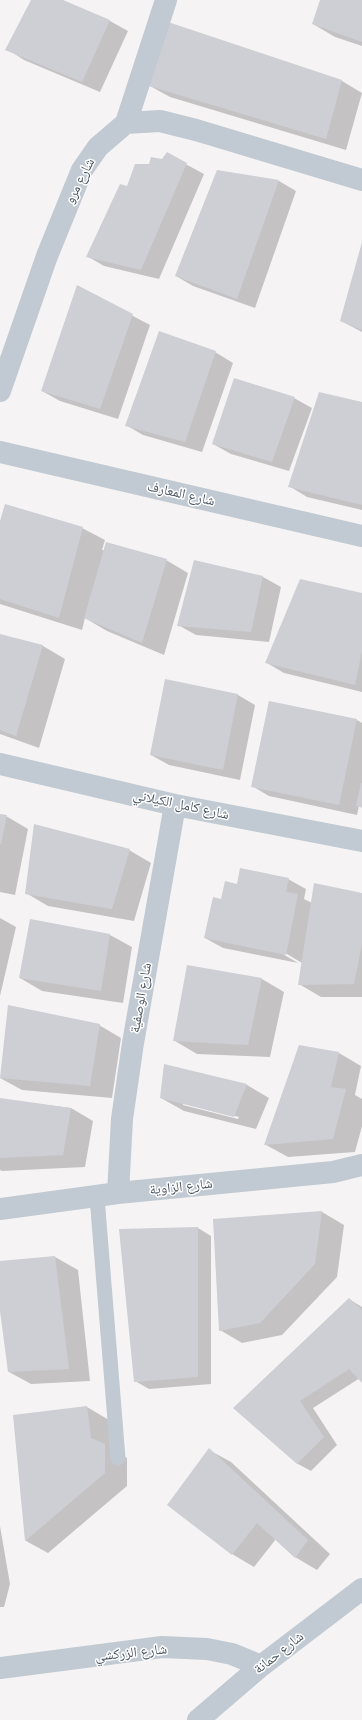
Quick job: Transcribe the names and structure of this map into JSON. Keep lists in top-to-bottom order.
{
  "streets": {
    "street": [
      "شارع مرو",
      "شارع المعارف",
      "شارع كامل الكيلاني",
      "شارع الوصفية",
      "شارع الزاوية",
      "شارع الزركشي",
      "شارع حمانة"
    ]
  },
  "crossings": [
    ["شارع كامل الكيلاني", "شارع الوصفية"],
    ["شارع الوصفية", "شارع الزاوية"],
    ["شارع الزركشي", "شارع حمانة"]
  ]
}
